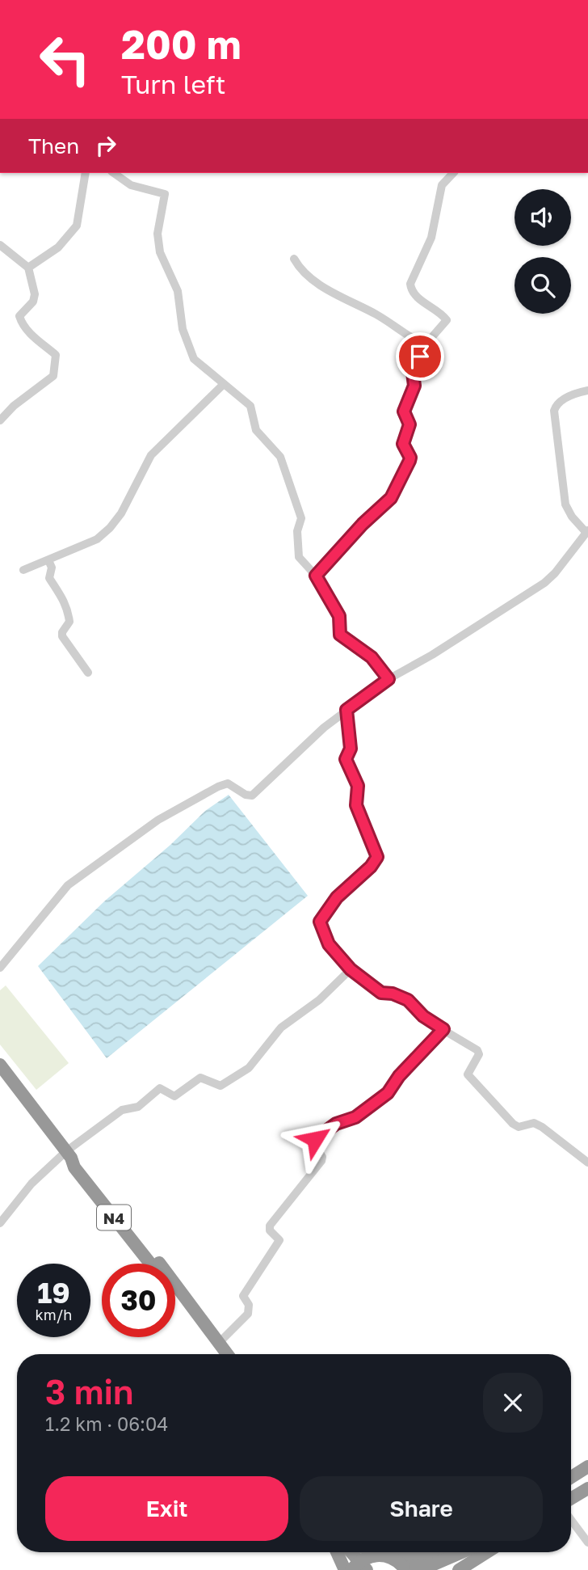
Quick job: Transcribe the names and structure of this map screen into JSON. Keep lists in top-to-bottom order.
{
  "streets": {
    "highway": ["N4"]
  },
  "page": {
    "turn": ["200 m", "Turn left"],
    "then": "Then",
    "speed": "19 km/h",
    "limit": "30",
    "heading": ["3 min", "1.2 km · 06:04"],
    "buttons": ["Exit", "Share"]
  }
}
